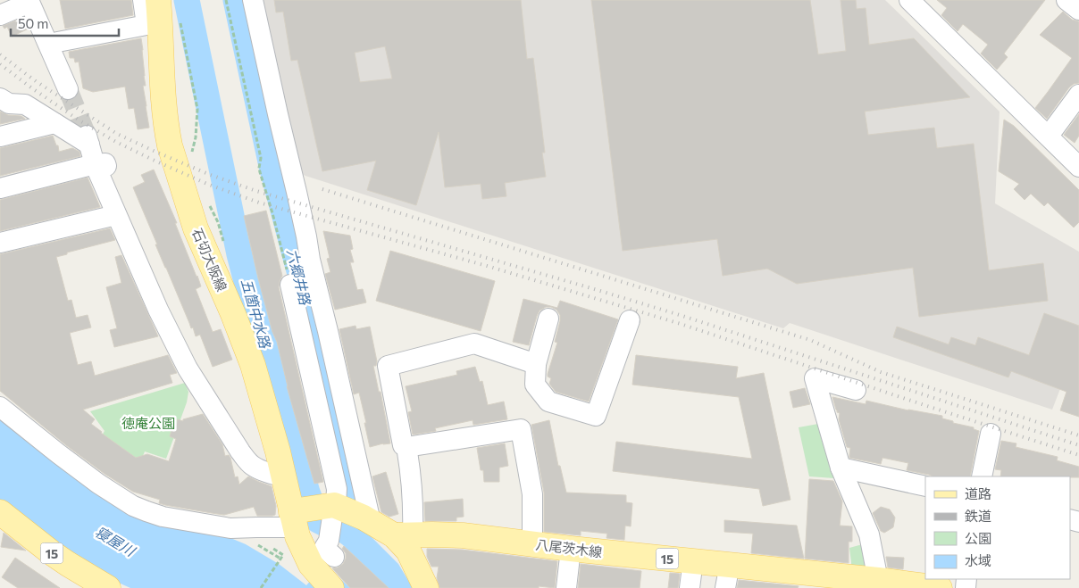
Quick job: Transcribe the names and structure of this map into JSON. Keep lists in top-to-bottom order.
{
  "streets": {
    "main road": ["石切大阪線", "八尾茨木線", "15"]
  },
  "crossings": [
    ["石切大阪線", "八尾茨木線"]
  ],
  "water": ["六郷井路", "五箇中水路", "寝屋川"],
  "parks": ["徳庵公園"],
  "legend": [
    "道路",
    "鉄道",
    "公園",
    "水域"
  ],
  "scale_bar": "50 m"
}
